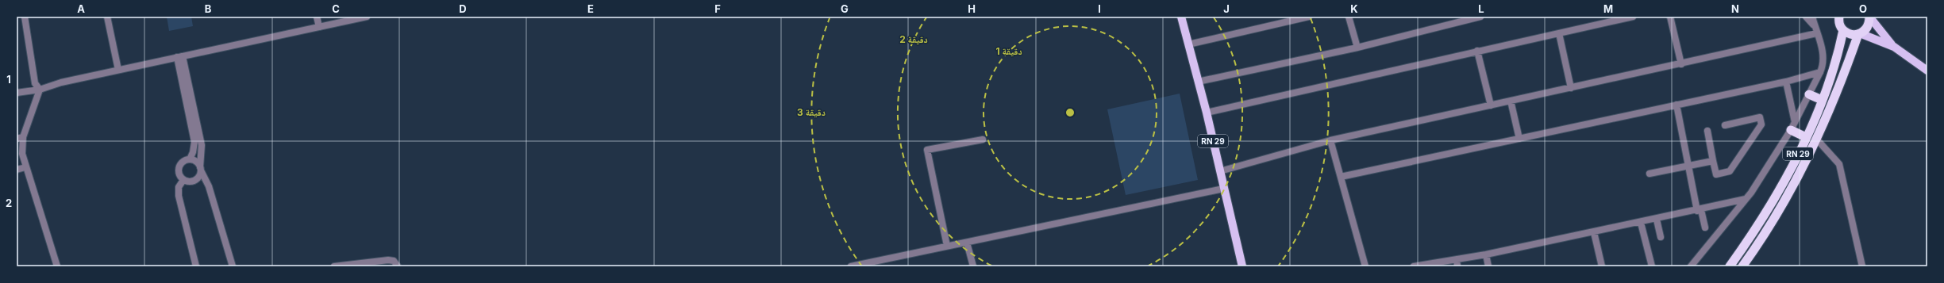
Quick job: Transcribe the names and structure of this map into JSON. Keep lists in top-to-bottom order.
{
  "streets": {
    "highway": ["RN 29"]
  },
  "grid": {
    "columns": [
      "A",
      "B",
      "C",
      "D",
      "E",
      "F",
      "G",
      "H",
      "I",
      "J",
      "K",
      "L",
      "M",
      "N",
      "O"
    ],
    "rows": ["1", "2"]
  },
  "rings": ["2 دقيقة", "1 دقيقة", "3 دقيقة"]
}
